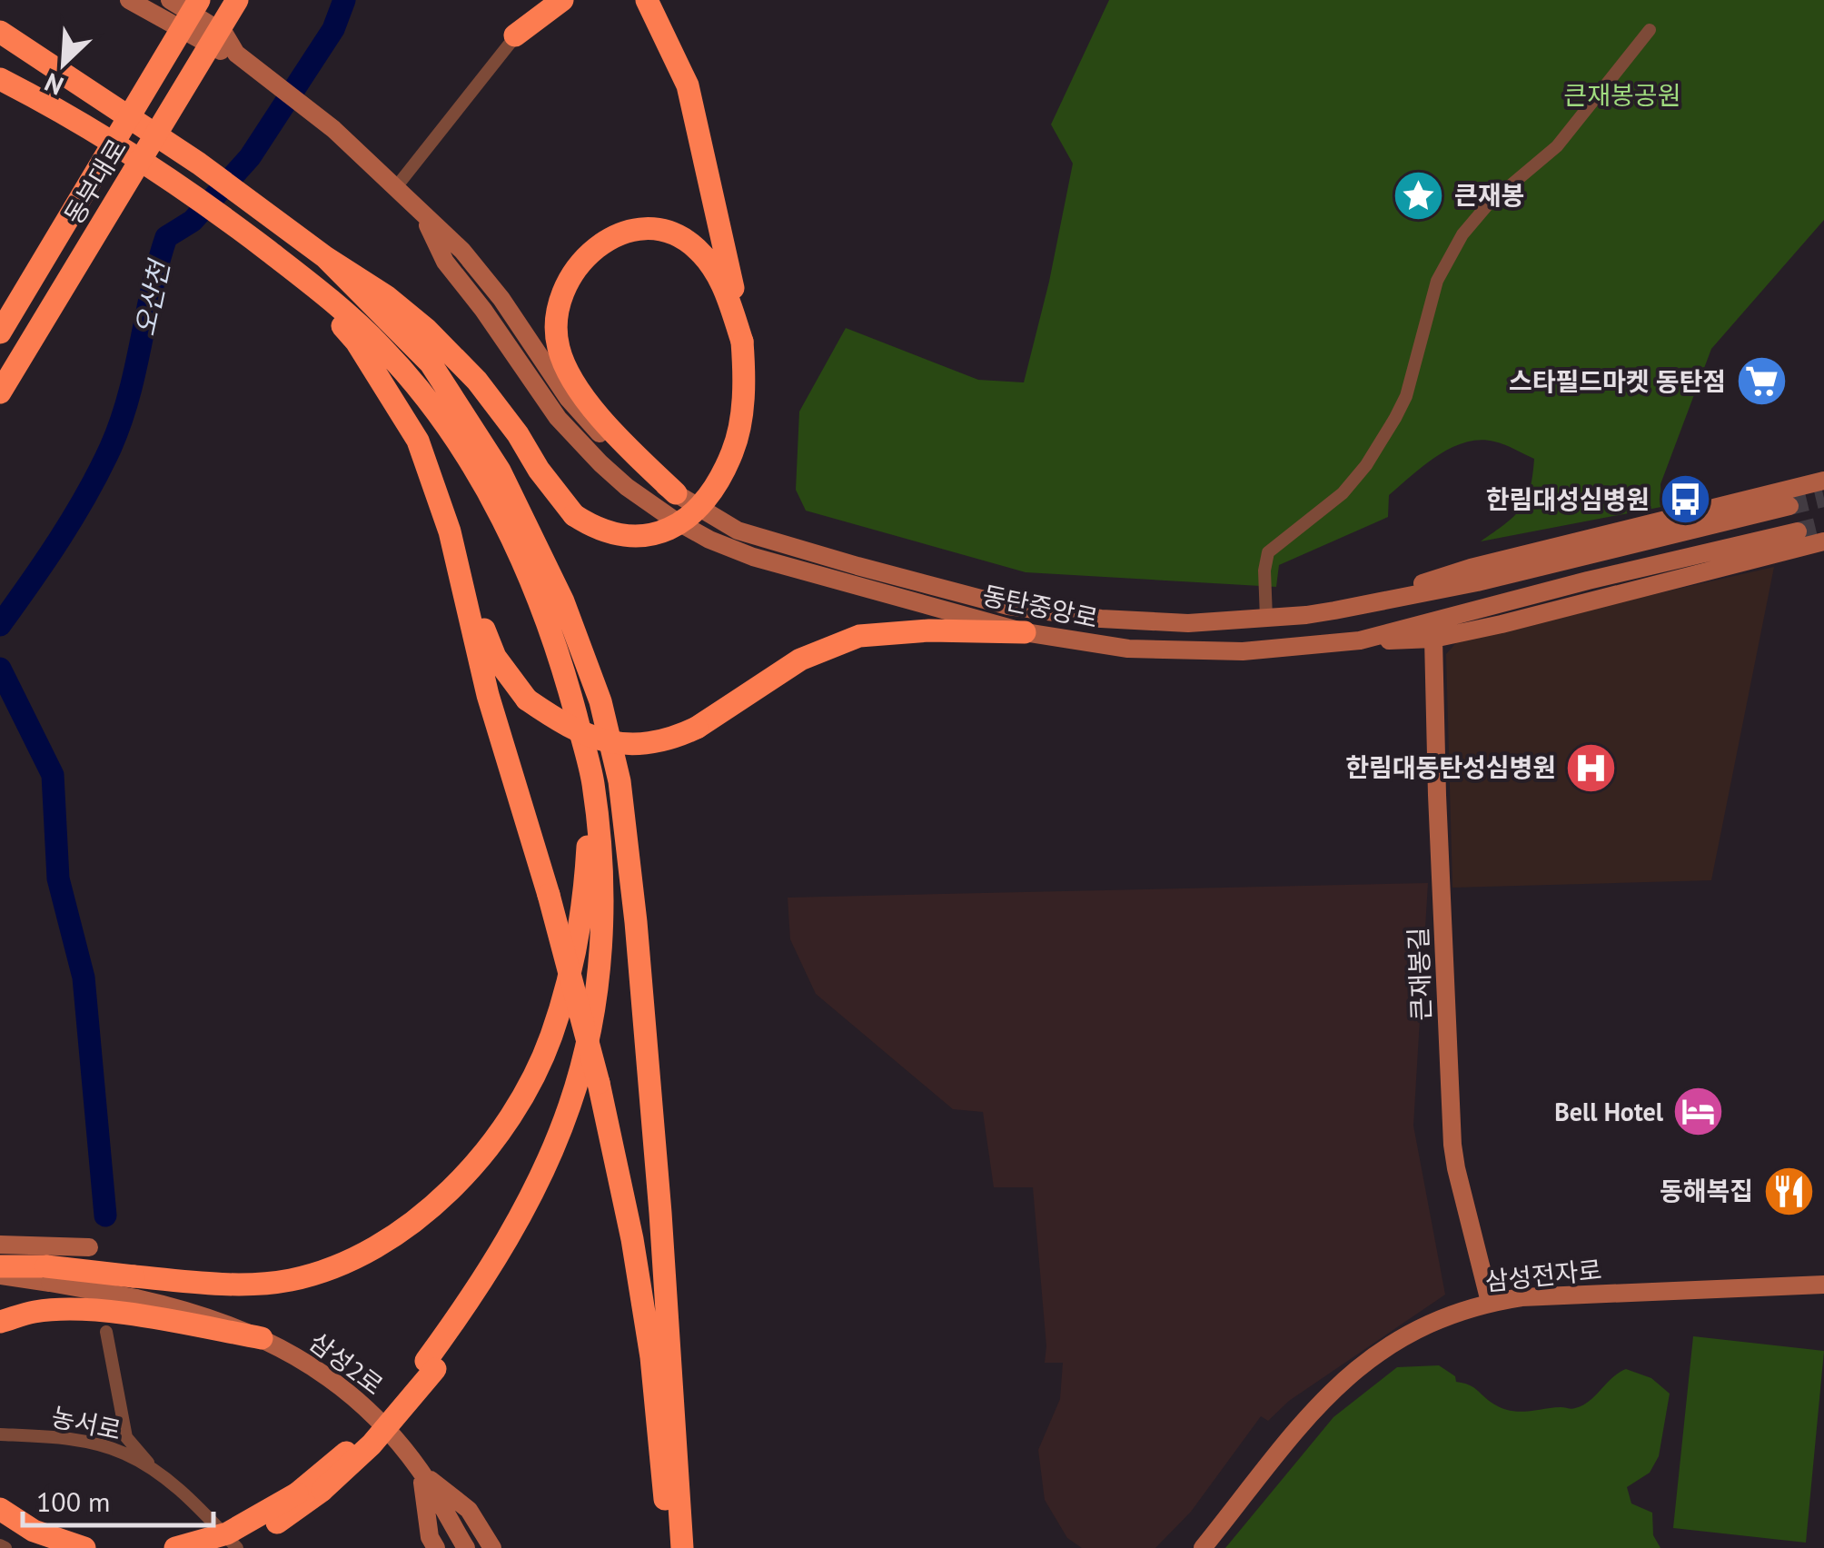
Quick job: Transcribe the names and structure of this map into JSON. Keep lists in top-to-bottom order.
{
  "streets": {
    "highway": ["동부대로"],
    "street": [
      "동탄중앙로",
      "큰재봉길",
      "삼성전자로",
      "삼성2로",
      "농서로"
    ]
  },
  "crossings": [
    ["큰재봉길", "삼성전자로"]
  ],
  "water": ["오산천"],
  "parks": ["큰재봉공원"],
  "places": {
    "place": ["큰재봉"],
    "supermarket": ["스타필드마켓 동탄점"],
    "bus stop": ["한림대성심병원"],
    "hospital": ["한림대동탄성심병원"],
    "hotel": ["Bell Hotel"],
    "restaurant": ["동해복집"]
  },
  "scale_bar": "100 m",
  "north": "bottom left"
}
